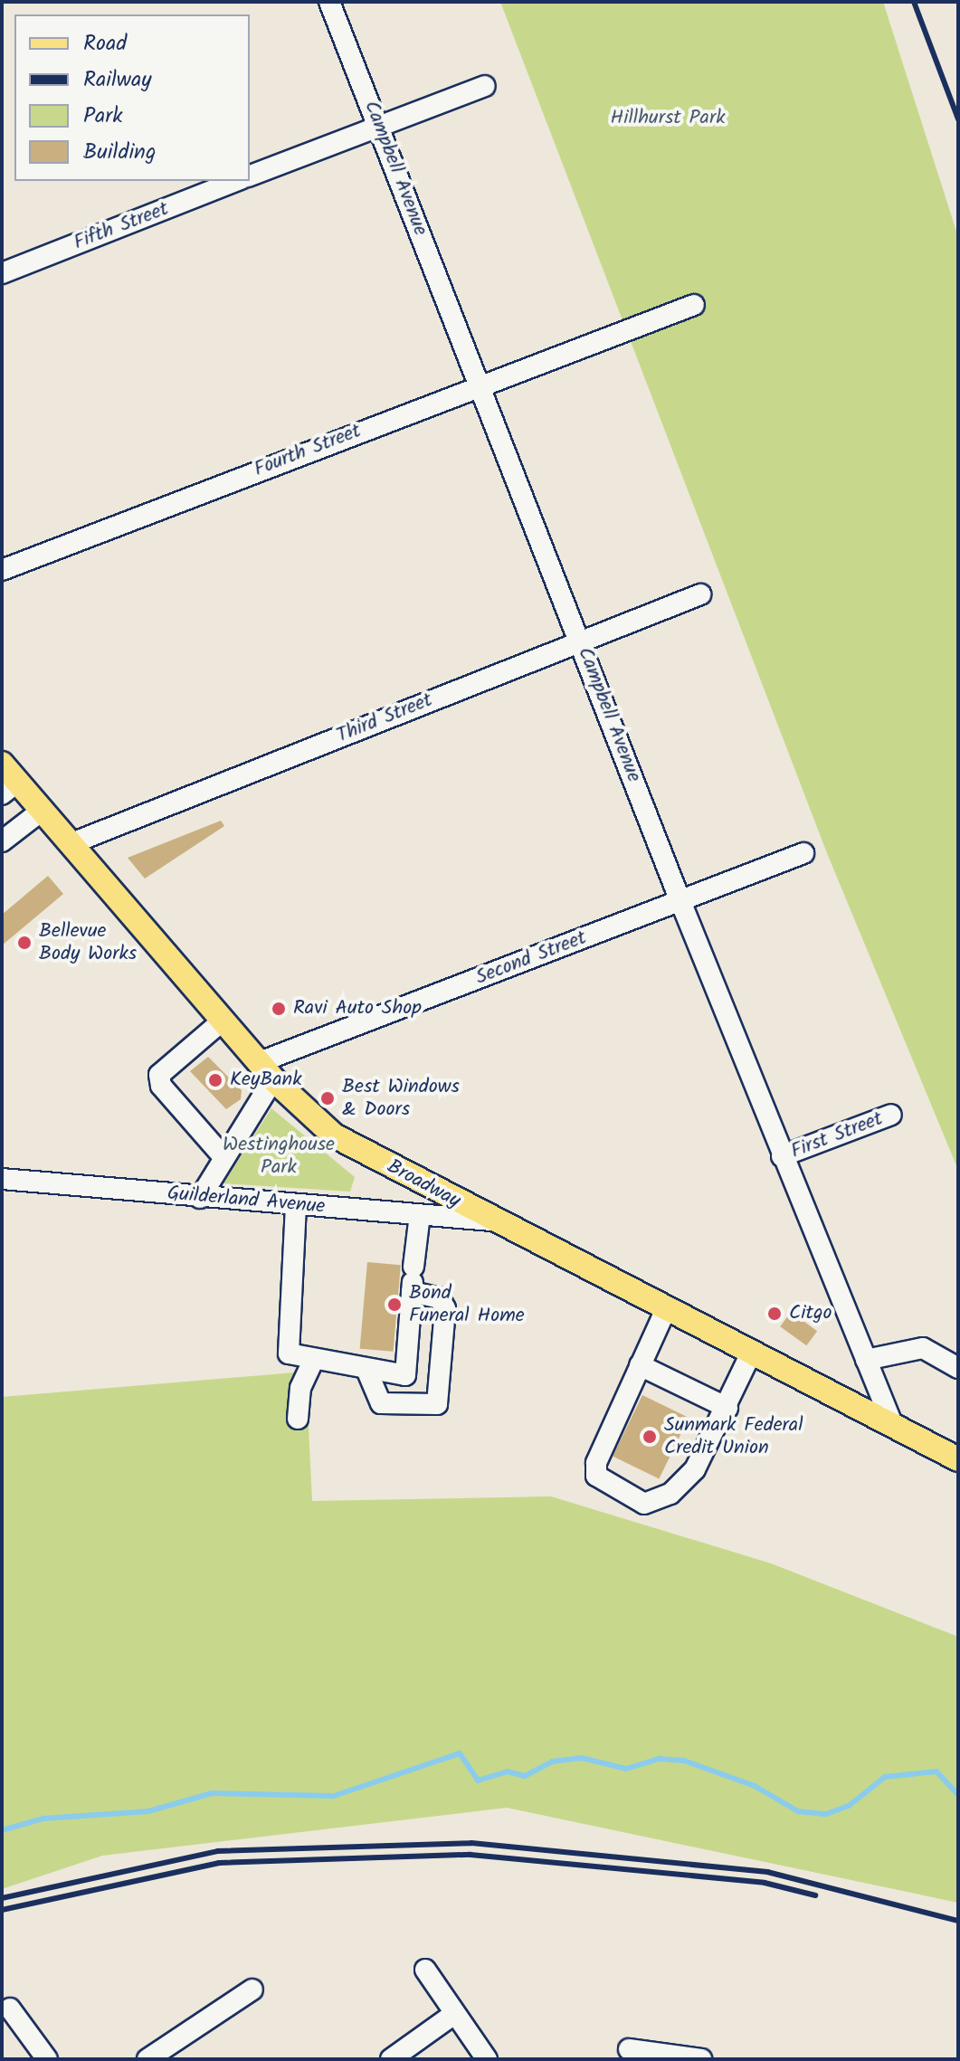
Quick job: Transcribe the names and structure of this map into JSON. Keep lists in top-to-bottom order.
{
  "streets": {
    "main road": ["Broadway"],
    "street": [
      "Campbell Avenue",
      "Fifth Street",
      "Fourth Street",
      "Third Street",
      "Second Street",
      "First Street",
      "Guilderland Avenue"
    ]
  },
  "crossings": [
    ["Campbell Avenue", "Fourth Street"],
    ["Campbell Avenue", "Third Street"],
    ["Campbell Avenue", "Second Street"],
    ["Campbell Avenue", "First Street"],
    ["Campbell Avenue", "Broadway"],
    ["Third Street", "Broadway"],
    ["Second Street", "Broadway"],
    ["Broadway", "Guilderland Avenue"]
  ],
  "parks": ["Hillhurst Park", "Westinghouse Park"],
  "places": [
    "Bellevue Body Works",
    "Ravi Auto Shop",
    "KeyBank",
    "Best Windows & Doors",
    "Bond Funeral Home",
    "Citgo",
    "Sunmark Federal Credit Union"
  ],
  "legend": [
    "Road",
    "Railway",
    "Park",
    "Building"
  ]
}
